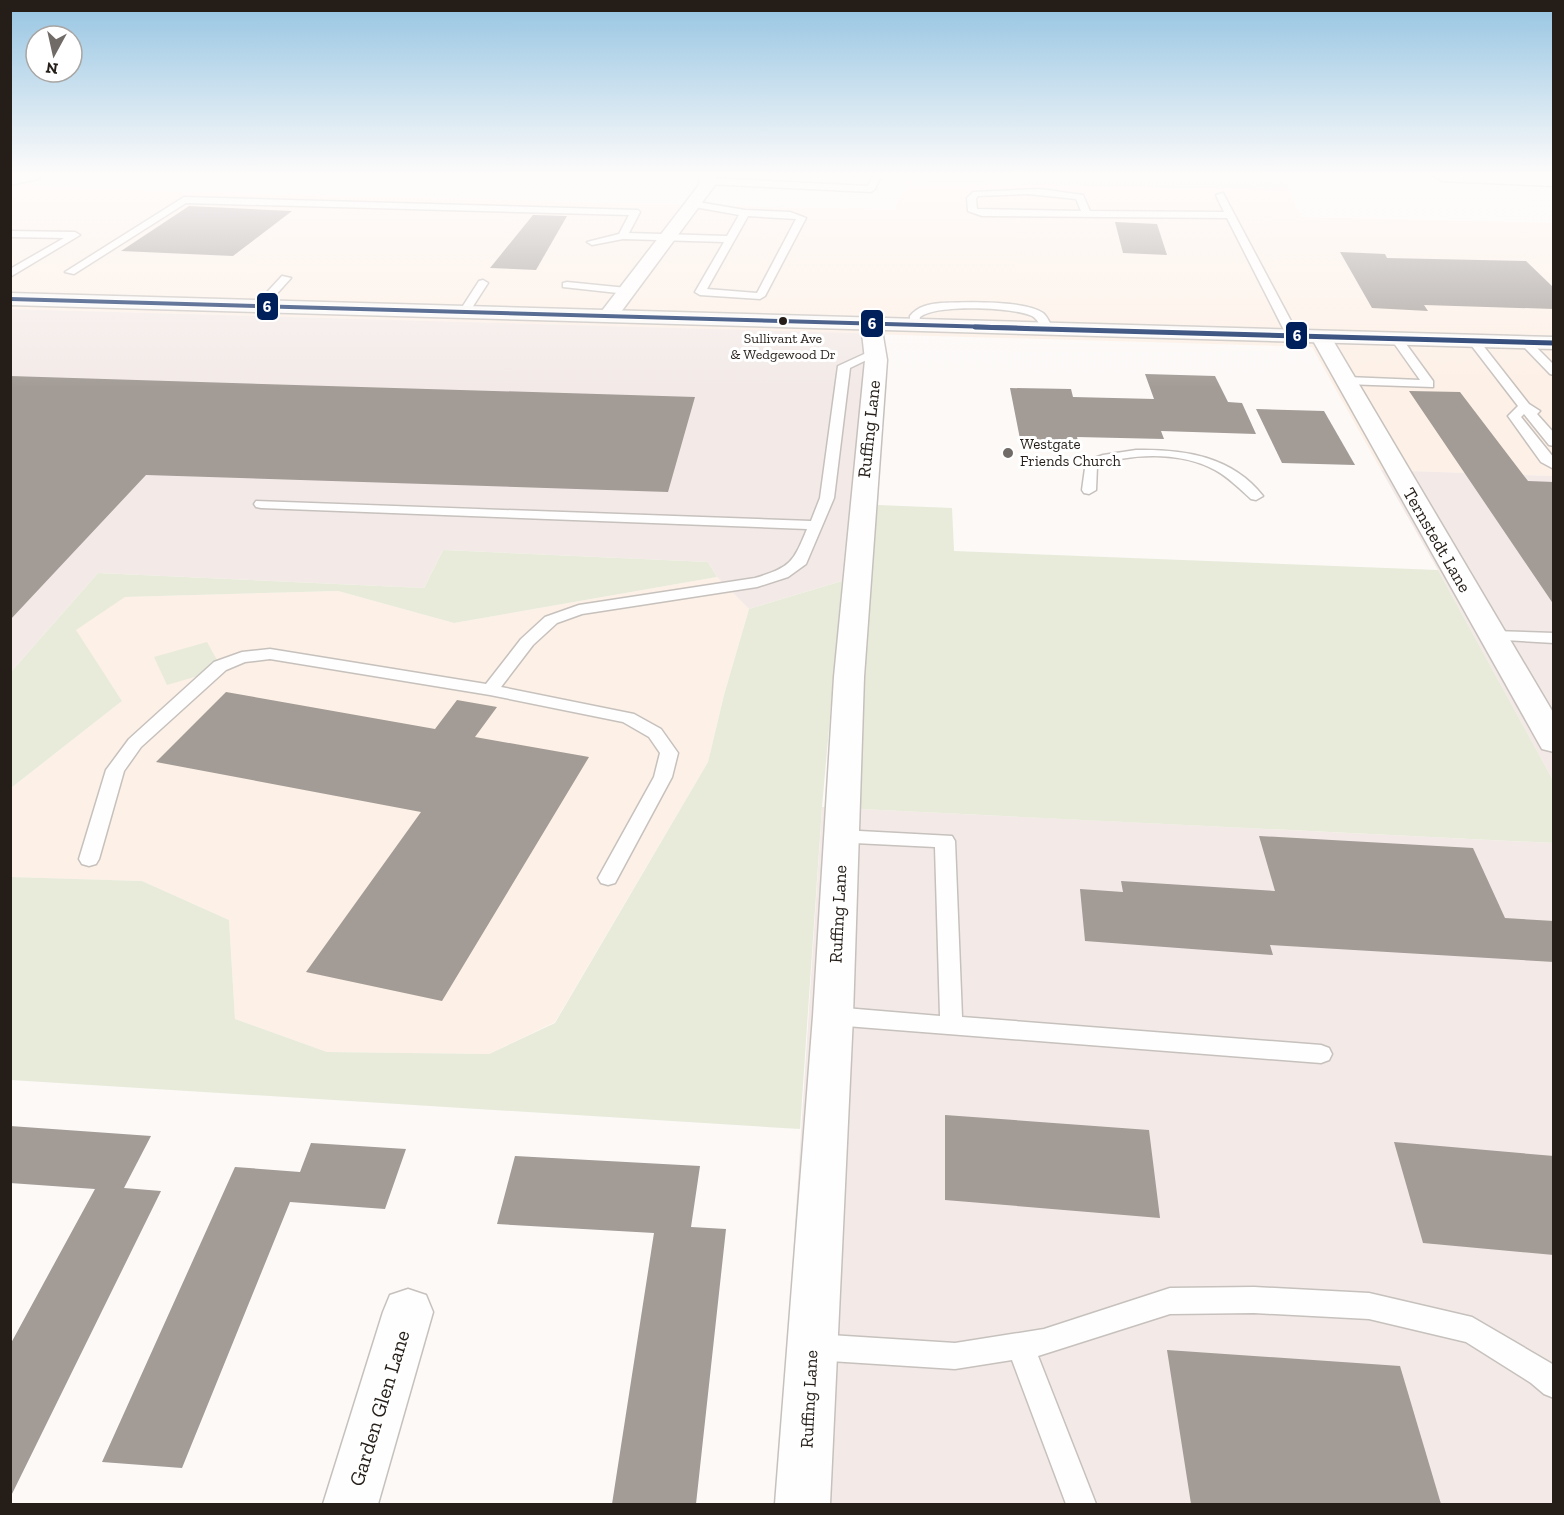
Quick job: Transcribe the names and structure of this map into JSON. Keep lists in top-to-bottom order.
{
  "streets": {
    "street": ["Ruffing Lane", "Ternstedt Lane", "Garden Glen Lane"]
  },
  "places": ["Sullivant Ave & Wedgewood Dr", "Westgate Friends Church"],
  "lines": ["transit line 6"],
  "north": "bottom"
}
